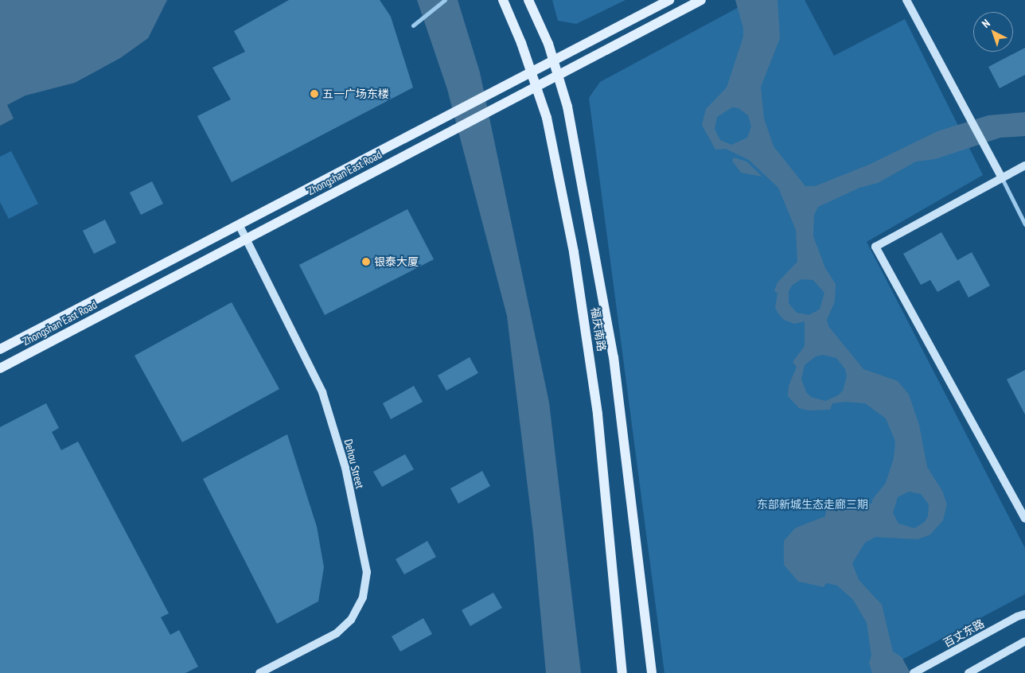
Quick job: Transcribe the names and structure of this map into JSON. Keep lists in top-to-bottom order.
{
  "streets": {
    "main road": ["Zhongshan East Road", "福庆南路"],
    "street": ["Dehou Street", "百丈东路"]
  },
  "crossings": [
    ["Zhongshan East Road", "福庆南路"],
    ["Zhongshan East Road", "Dehou Street"]
  ],
  "parks": ["东部新城生态走廊三期"],
  "places": ["五一广场东楼", "银泰大厦"],
  "north": "top left"
}
